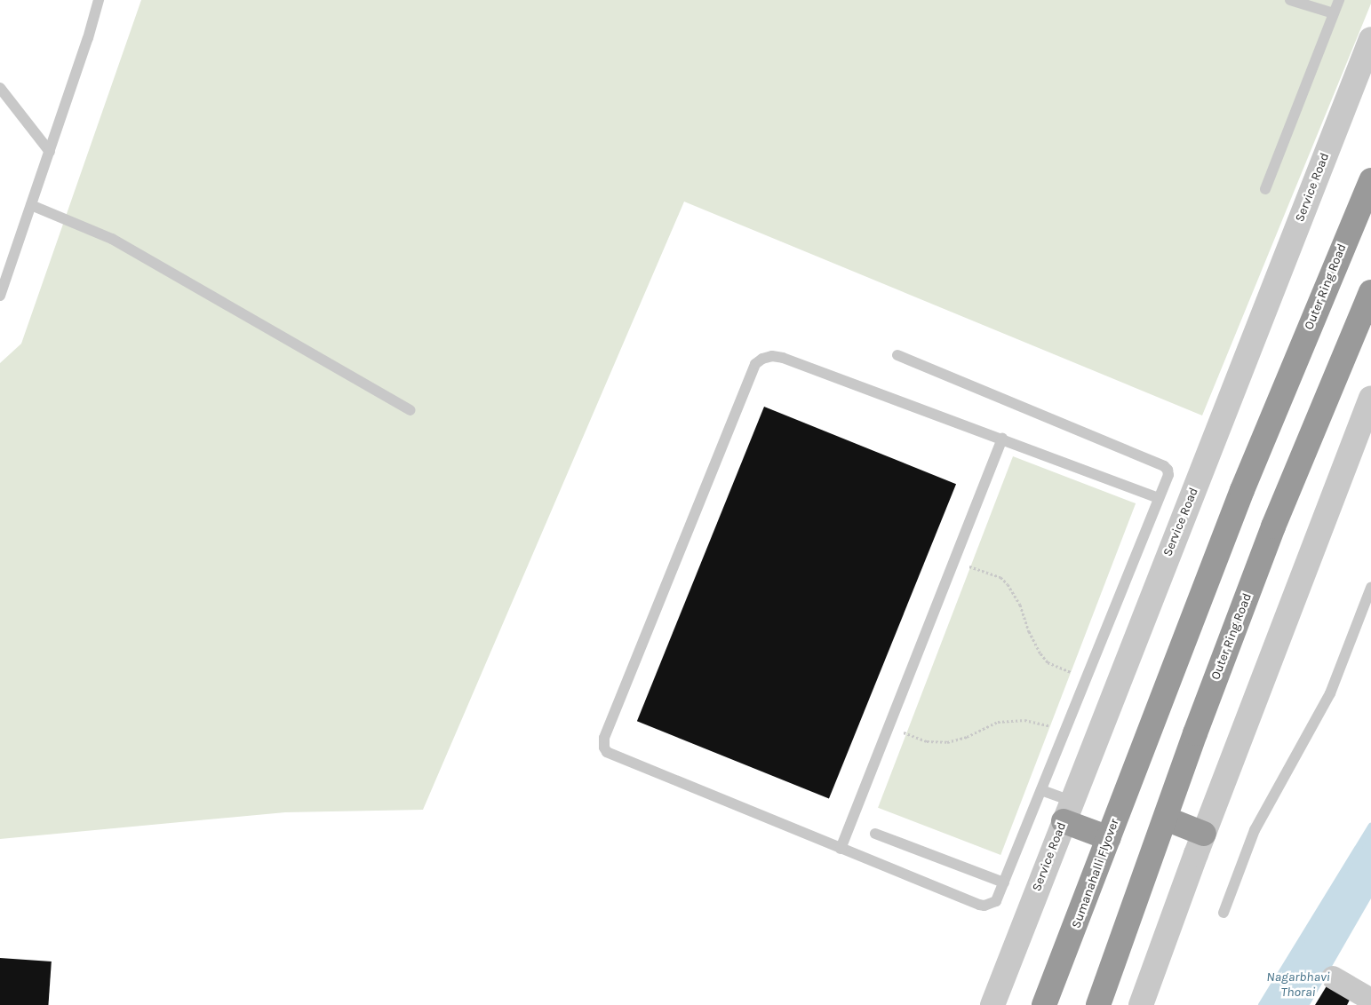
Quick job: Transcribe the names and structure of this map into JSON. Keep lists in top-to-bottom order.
{
  "streets": {
    "highway": ["Outer Ring Road", "Sumanahalli Flyover"],
    "street": ["Service Road"]
  },
  "crossings": [
    ["Outer Ring Road", "Sumanahalli Flyover"]
  ],
  "water": ["Nagarbhavi Thorai"]
}
